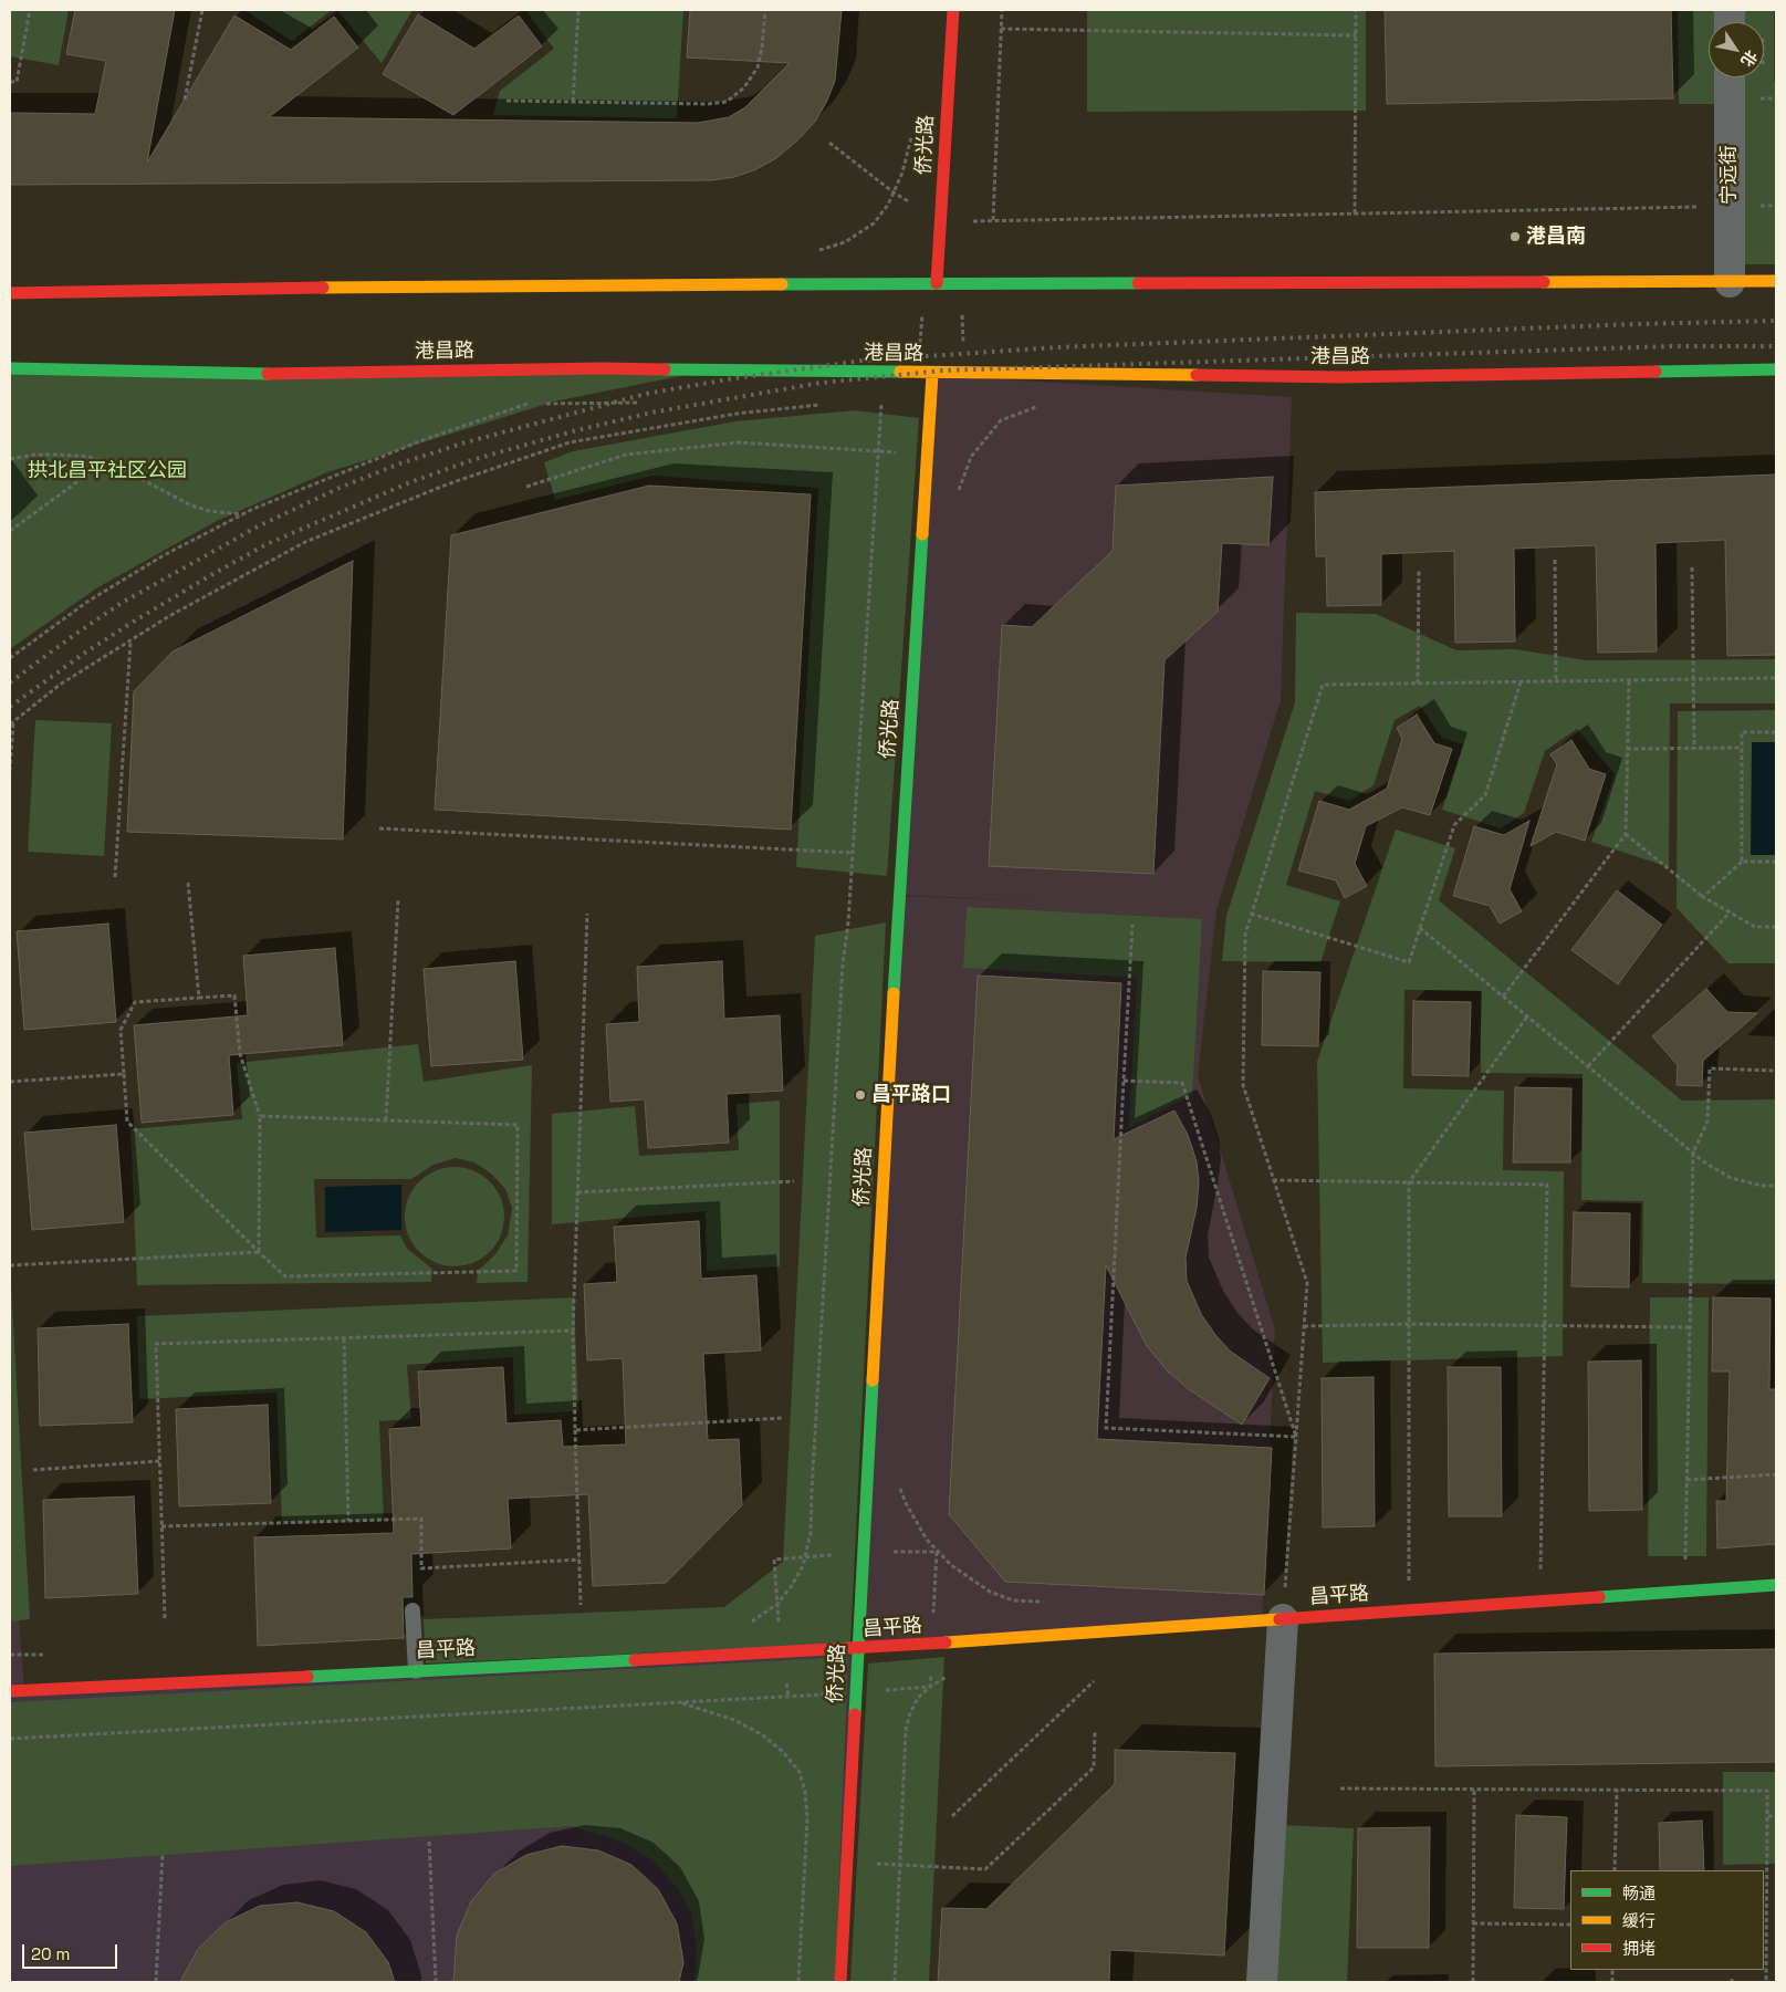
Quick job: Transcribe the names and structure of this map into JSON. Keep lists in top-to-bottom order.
{
  "streets": {
    "street": [
      "侨光路",
      "宁远街",
      "港昌路",
      "昌平路"
    ]
  },
  "crossings": [
    ["侨光路", "港昌路"],
    ["侨光路", "昌平路"]
  ],
  "parks": ["拱北昌平社区公园"],
  "places": ["港昌南", "昌平路口"],
  "legend": ["畅通", "缓行", "拥堵"],
  "scale_bar": "20 m",
  "north": "bottom right"
}
